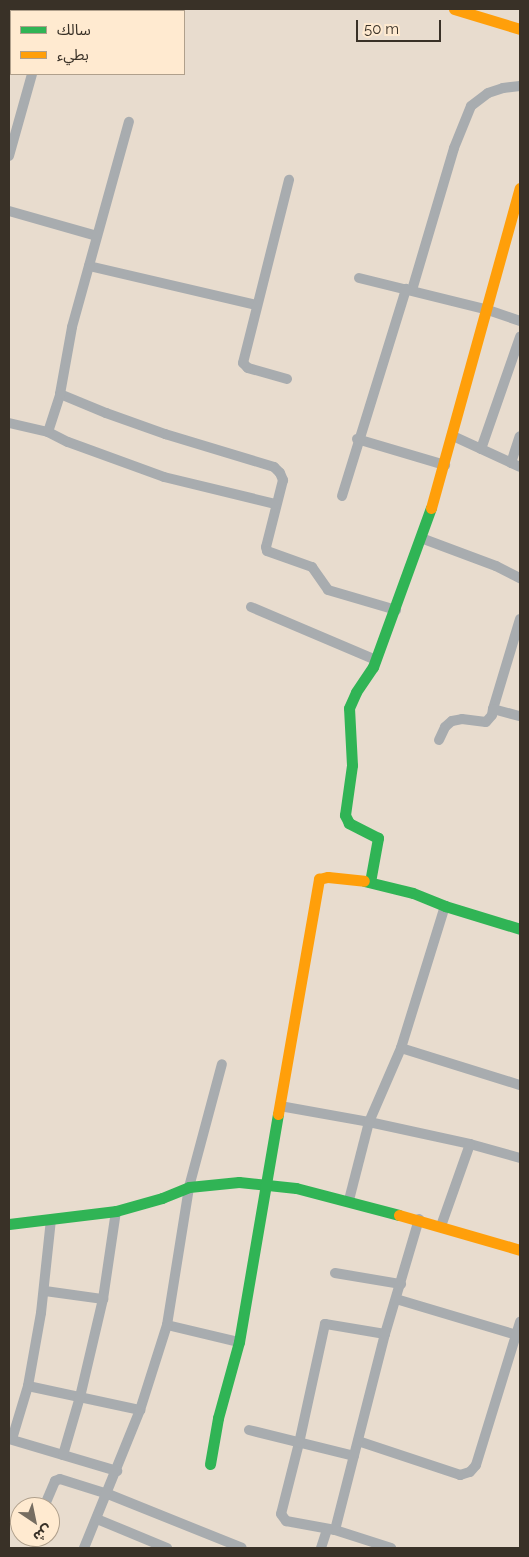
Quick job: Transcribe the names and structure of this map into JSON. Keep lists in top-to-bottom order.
{
  "legend": ["سالك", "بطيء"],
  "scale_bar": "50 m",
  "north": "bottom right"
}
